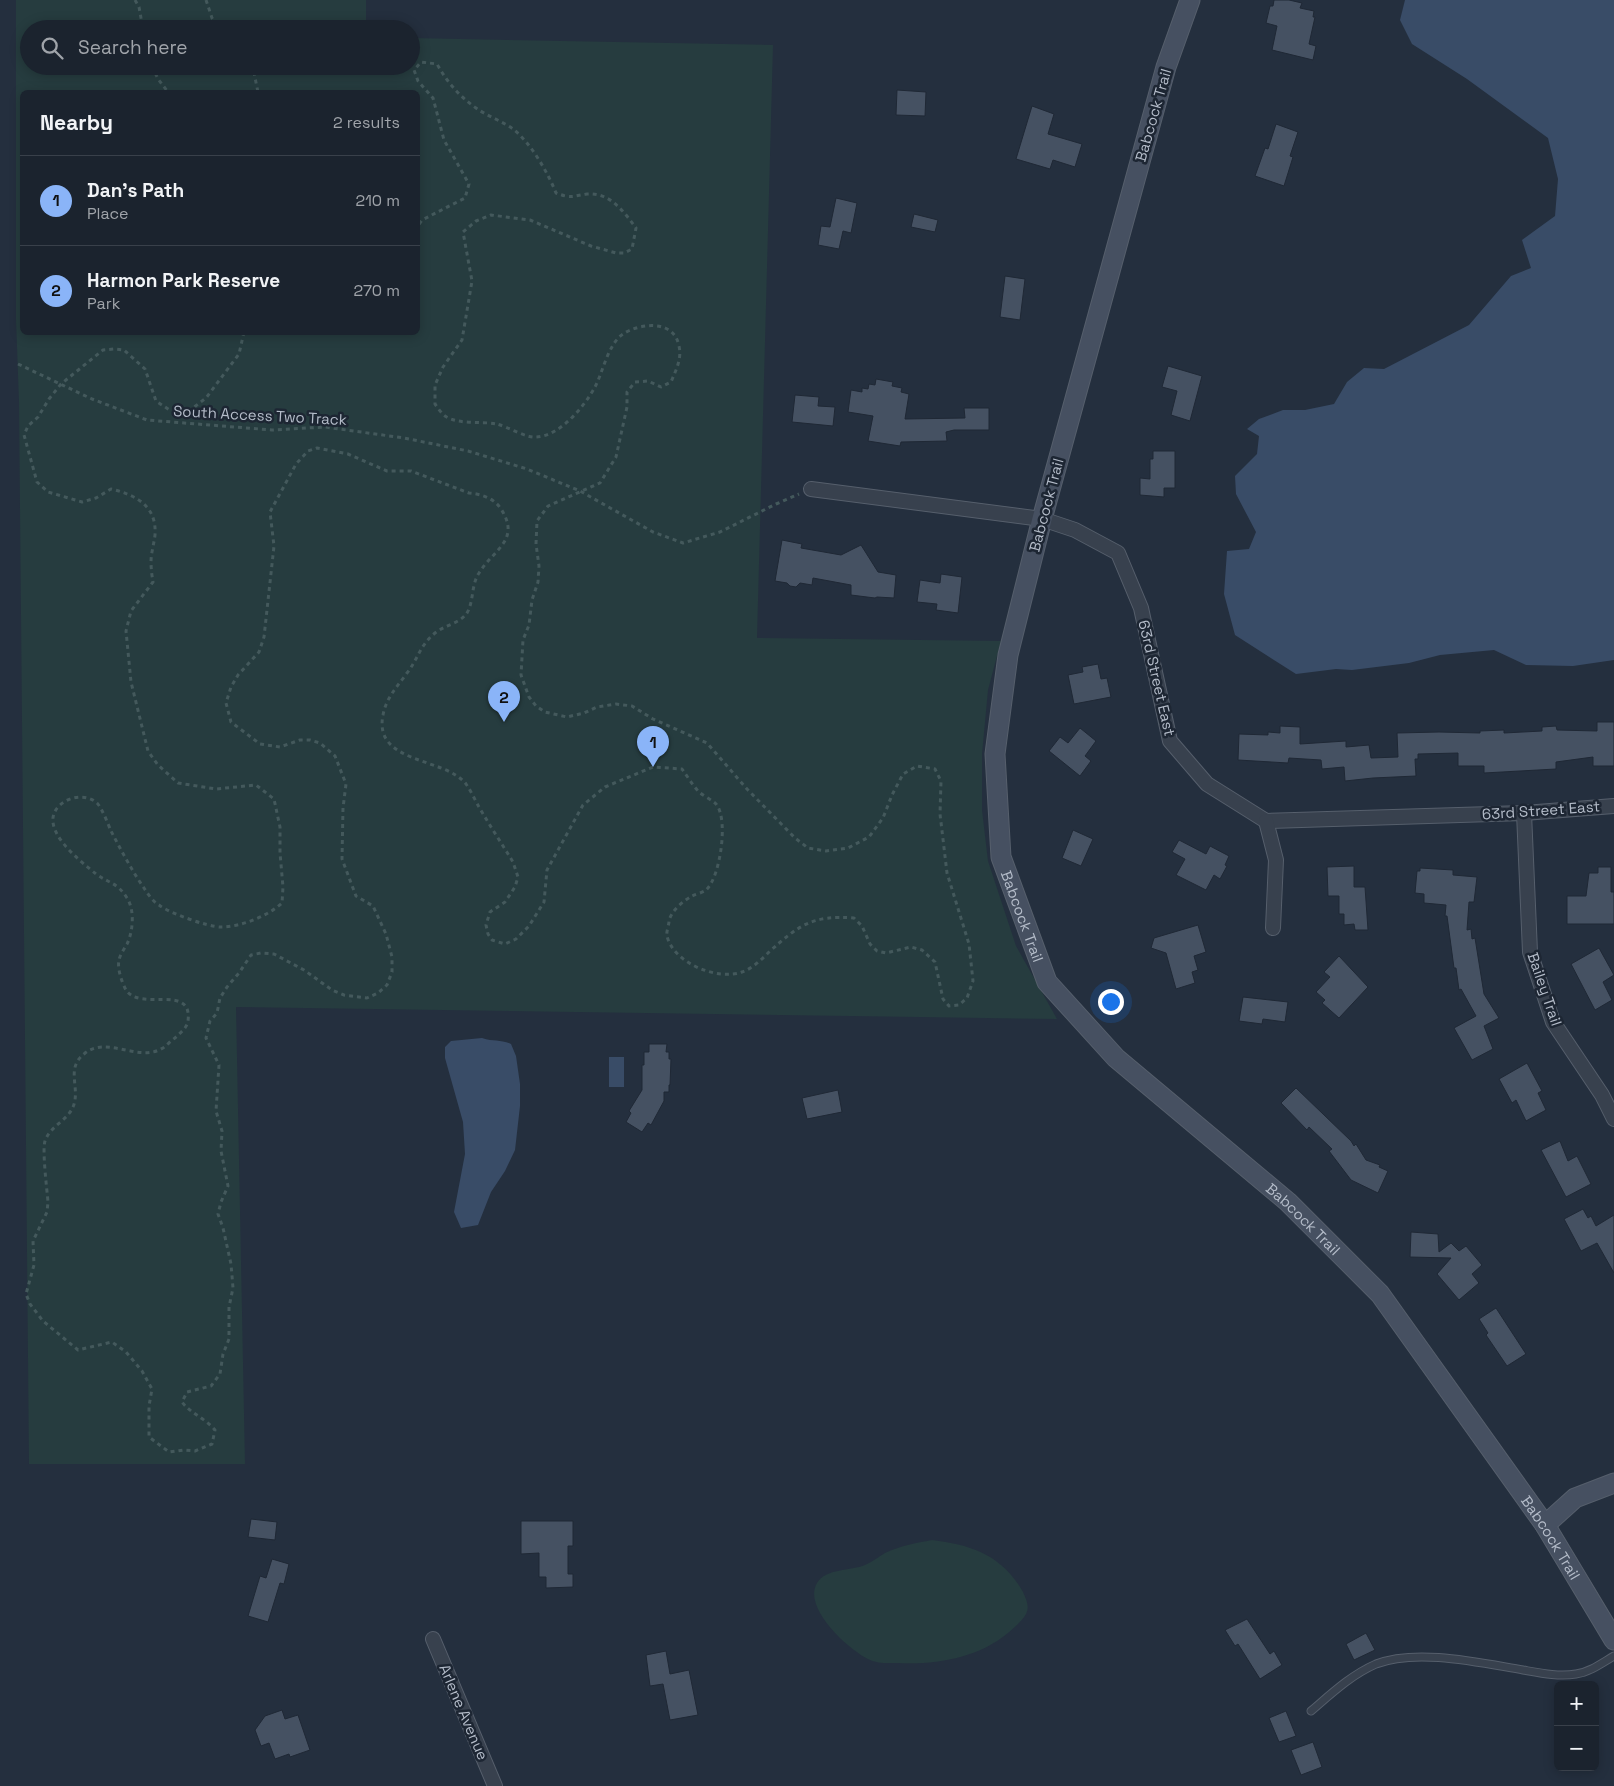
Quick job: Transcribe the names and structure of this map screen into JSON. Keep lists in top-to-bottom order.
{
  "streets": {
    "street": [
      "Babcock Trail",
      "63rd Street East",
      "Bailey Trail",
      "Arlene Avenue"
    ],
    "path": ["South Access Two Track"]
  },
  "crossings": [
    ["Babcock Trail", "63rd Street East"],
    ["South Access Two Track", "63rd Street East"],
    ["63rd Street East", "Bailey Trail"]
  ],
  "page": {
    "search": "Search here",
    "heading": ["Nearby", "2 results"],
    "list": [
      {
        "mark": "1",
        "name": "Dan's Path",
        "note": "Place",
        "value": "210 m"
      },
      {
        "mark": "2",
        "name": "Harmon Park Reserve",
        "note": "Park",
        "value": "270 m"
      }
    ],
    "pins": ["2", "1"],
    "map_buttons": ["+", "−"]
  }
}
